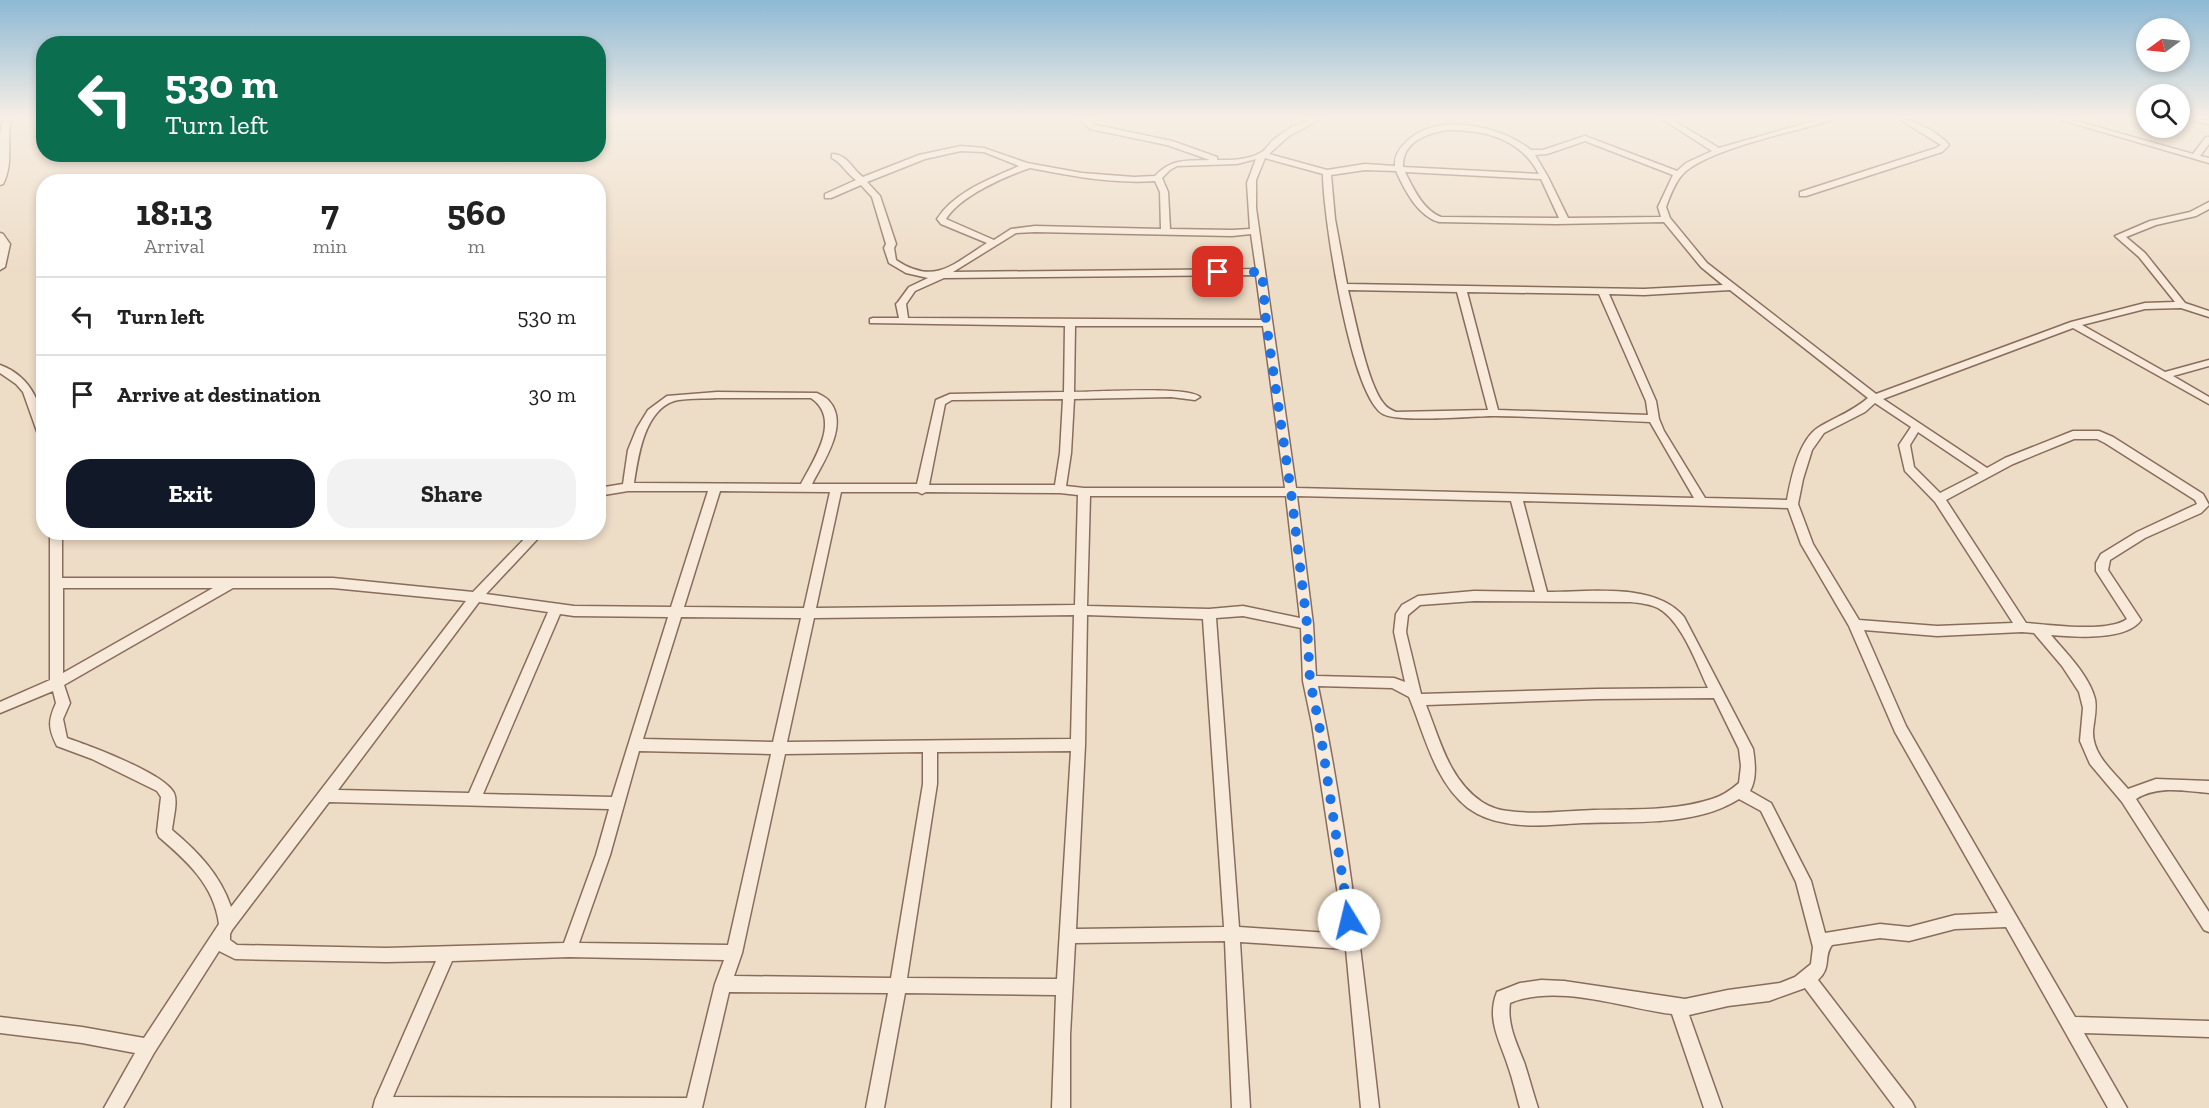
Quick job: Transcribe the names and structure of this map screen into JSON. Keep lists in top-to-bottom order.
{
  "north": "left",
  "page": {
    "turn": ["530 m", "Turn left"],
    "eta": [
      "18:13",
      "Arrival",
      "7",
      "min",
      "560",
      "m"
    ],
    "list": [
      {
        "name": "Turn left",
        "value": "530 m"
      },
      {
        "name": "Arrive at destination",
        "value": "30 m"
      }
    ],
    "buttons": ["Exit", "Share"]
  }
}
